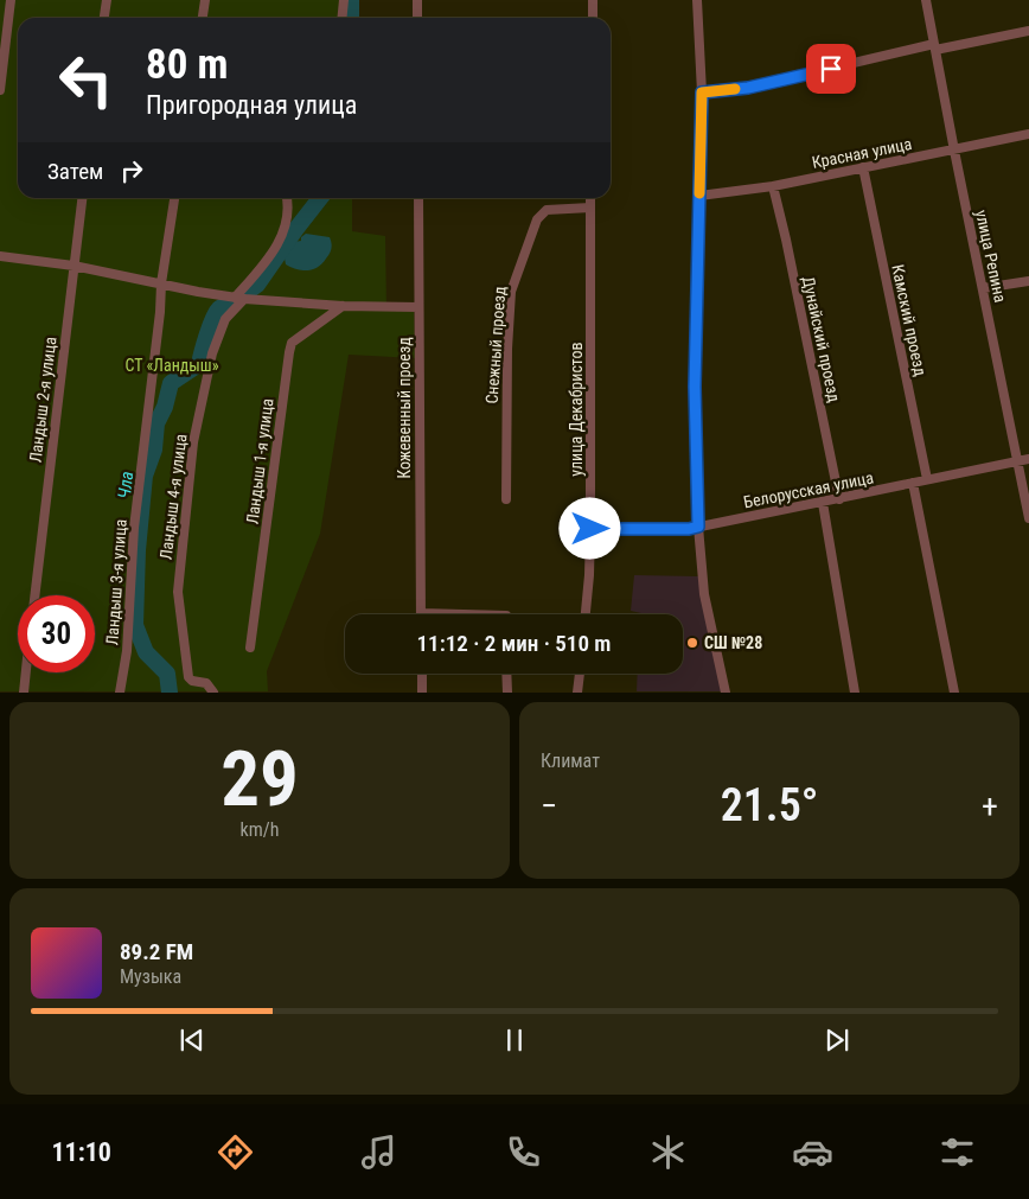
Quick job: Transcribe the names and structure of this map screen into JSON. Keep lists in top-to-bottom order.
{
  "streets": {
    "street": [
      "Красная улица",
      "улица Репина",
      "Камский проезд",
      "Дунайский проезд",
      "Снежный проезд",
      "Ландыш 2-я улица",
      "Кожевенный проезд",
      "улица Декабристов",
      "Ландыш 1-я улица",
      "Белорусская улица",
      "Ландыш 4-я улица",
      "Ландыш 3-я улица"
    ]
  },
  "crossings": [
    ["Красная улица", "улица Репина"],
    ["Красная улица", "Камский проезд"],
    ["Красная улица", "Дунайский проезд"],
    ["улица Репина", "Белорусская улица"],
    ["Камский проезд", "Белорусская улица"],
    ["Дунайский проезд", "Белорусская улица"],
    ["Снежный проезд", "улица Декабристов"],
    ["улица Декабристов", "Белорусская улица"]
  ],
  "water": ["Чла"],
  "parks": ["СТ «Ландыш»"],
  "places": ["СШ №28"],
  "page": {
    "turn": ["80 m", "Пригородная улица"],
    "then": "Затем",
    "limit": "30",
    "trip": "11:12 · 2 мин · 510 m",
    "tile": [
      ["29", "km/h"],
      "Климат"
    ],
    "heat": ["−", "21.5°", "+"],
    "song": ["89.2 FM", "Музыка"],
    "tabs": "11:10"
  }
}
